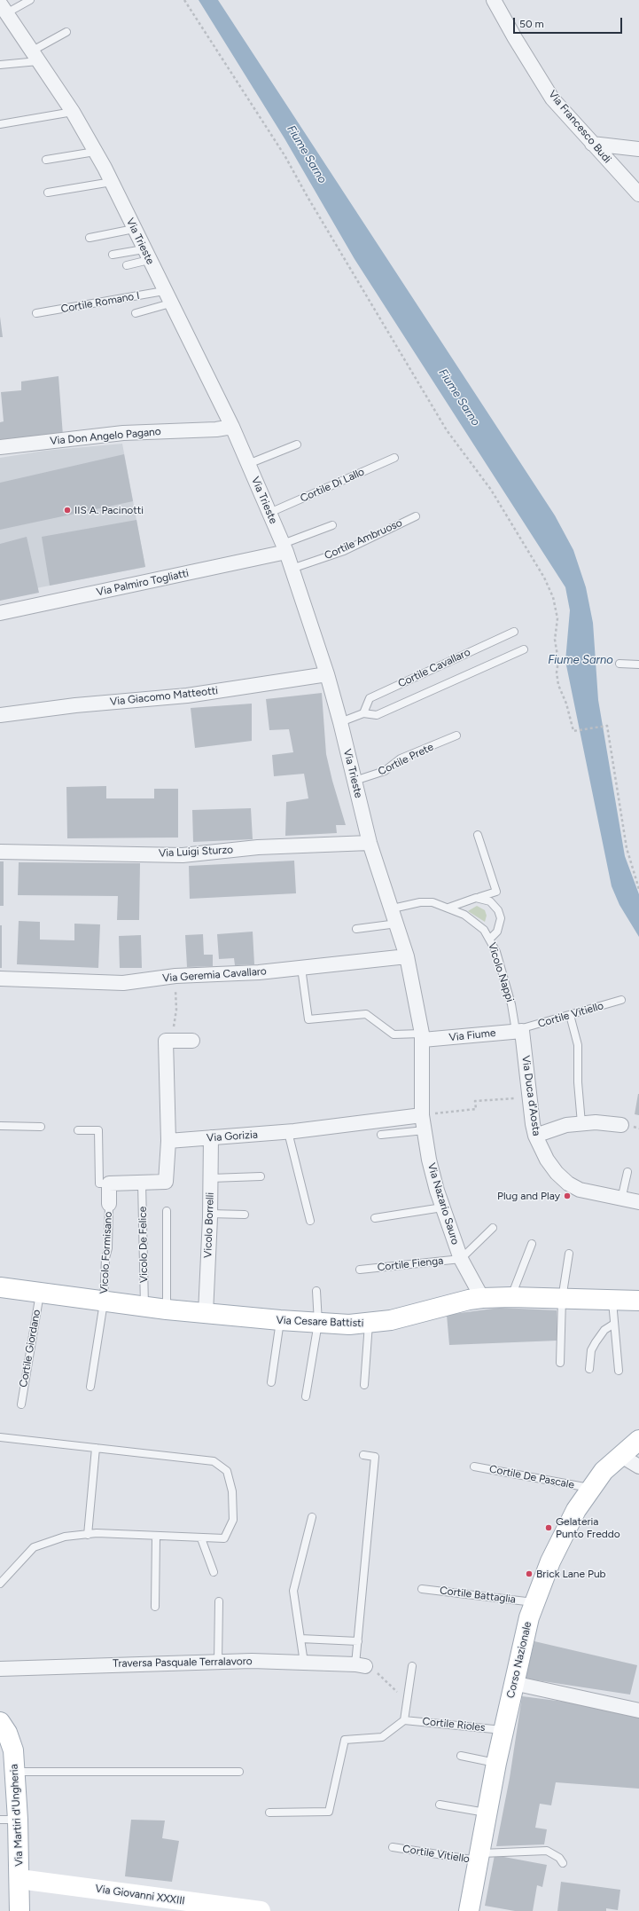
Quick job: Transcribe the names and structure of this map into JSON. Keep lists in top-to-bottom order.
{
  "streets": {
    "main road": [
      "Via Cesare Battisti",
      "Corso Nazionale",
      "Via Martiri d'Ungheria",
      "Via Giovanni XXXIII"
    ],
    "street": [
      "Via Francesco Budi",
      "Via Trieste",
      "Via Don Angelo Pagano",
      "Via Palmiro Togliatti",
      "Via Giacomo Matteotti",
      "Via Luigi Sturzo",
      "Via Geremia Cavallaro",
      "Via Fiume",
      "Via Duca d'Aosta",
      "Via Gorizia",
      "Via Nazario Sauro",
      "Vicolo Borrelli",
      "Traversa Pasquale Terralavoro"
    ],
    "lane": [
      "Cortile Romano I",
      "Cortile Di Lallo",
      "Cortile Ambruoso",
      "Cortile Cavallaro",
      "Cortile Prete",
      "Vicolo Nappi",
      "Cortile Vitiello",
      "Vicolo De Felice",
      "Vicolo Formisano",
      "Cortile Fienga",
      "Cortile Giordano",
      "Cortile De Pascale",
      "Cortile Battaglia",
      "Cortile Rioles"
    ]
  },
  "crossings": [
    ["Via Trieste", "Cortile Romano I"],
    ["Via Trieste", "Via Don Angelo Pagano"],
    ["Via Trieste", "Cortile Di Lallo"],
    ["Via Trieste", "Cortile Ambruoso"],
    ["Via Trieste", "Via Palmiro Togliatti"],
    ["Via Trieste", "Cortile Cavallaro"],
    ["Via Trieste", "Via Giacomo Matteotti"],
    ["Via Trieste", "Cortile Prete"],
    ["Via Trieste", "Via Luigi Sturzo"],
    ["Via Trieste", "Vicolo Nappi"],
    ["Via Trieste", "Via Geremia Cavallaro"],
    ["Via Trieste", "Via Fiume"],
    ["Via Trieste", "Via Nazario Sauro"],
    ["Vicolo Nappi", "Cortile Vitiello"],
    ["Vicolo Nappi", "Via Fiume"],
    ["Vicolo Nappi", "Via Duca d'Aosta"],
    ["Cortile Vitiello", "Via Fiume"],
    ["Cortile Vitiello", "Via Duca d'Aosta"],
    ["Cortile Vitiello", "Corso Nazionale"],
    ["Via Fiume", "Via Duca d'Aosta"],
    ["Via Fiume", "Via Nazario Sauro"],
    ["Via Gorizia", "Via Nazario Sauro"],
    ["Via Gorizia", "Vicolo Borrelli"],
    ["Via Nazario Sauro", "Cortile Fienga"],
    ["Via Nazario Sauro", "Via Cesare Battisti"],
    ["Vicolo Borrelli", "Via Cesare Battisti"],
    ["Vicolo De Felice", "Via Cesare Battisti"],
    ["Vicolo Formisano", "Via Cesare Battisti"],
    ["Via Cesare Battisti", "Cortile Giordano"],
    ["Cortile De Pascale", "Corso Nazionale"],
    ["Cortile Battaglia", "Corso Nazionale"],
    ["Corso Nazionale", "Cortile Rioles"],
    ["Via Martiri d'Ungheria", "Via Giovanni XXXIII"]
  ],
  "water": ["Fiume Sarno"],
  "places": [
    "IIS A. Pacinotti",
    "Plug and Play",
    "Gelateria Punto Freddo",
    "Brick Lane Pub"
  ],
  "scale_bar": "50 m"
}
